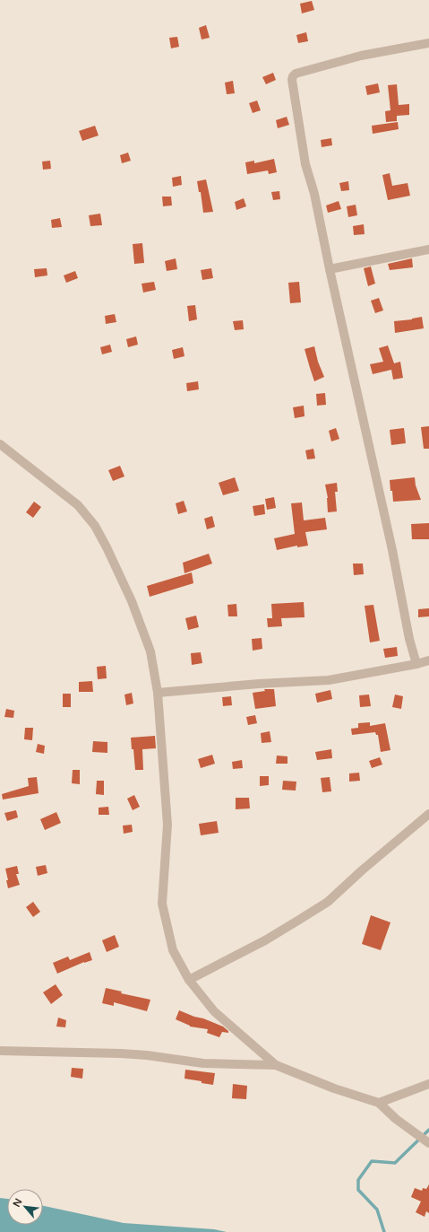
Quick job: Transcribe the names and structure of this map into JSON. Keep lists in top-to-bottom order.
{
  "north": "top left"
}
